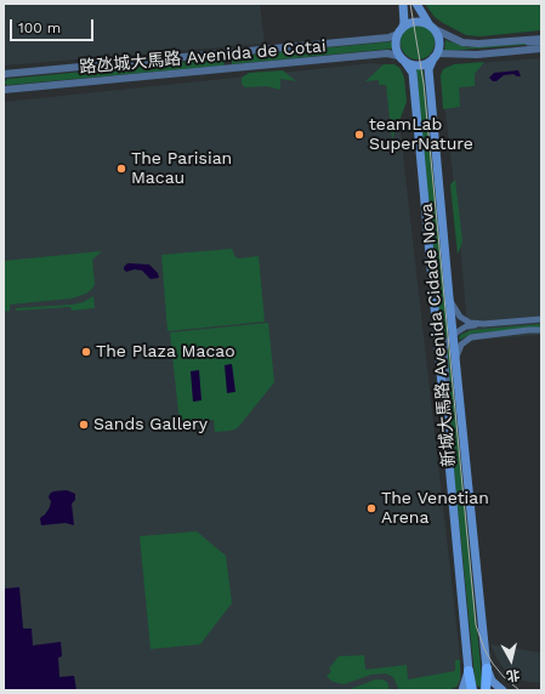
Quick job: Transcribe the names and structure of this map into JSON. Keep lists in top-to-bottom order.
{
  "streets": {
    "main road": ["新城大馬路 Avenida Cidade Nova"],
    "street": ["路氹城大馬路 Avenida de Cotai"]
  },
  "crossings": [
    ["路氹城大馬路 Avenida de Cotai", "新城大馬路 Avenida Cidade Nova"]
  ],
  "places": [
    "teamLab SuperNature",
    "The Parisian Macau",
    "The Plaza Macao",
    "Sands Gallery",
    "The Venetian Arena"
  ],
  "scale_bar": "100 m",
  "north": "bottom"
}
